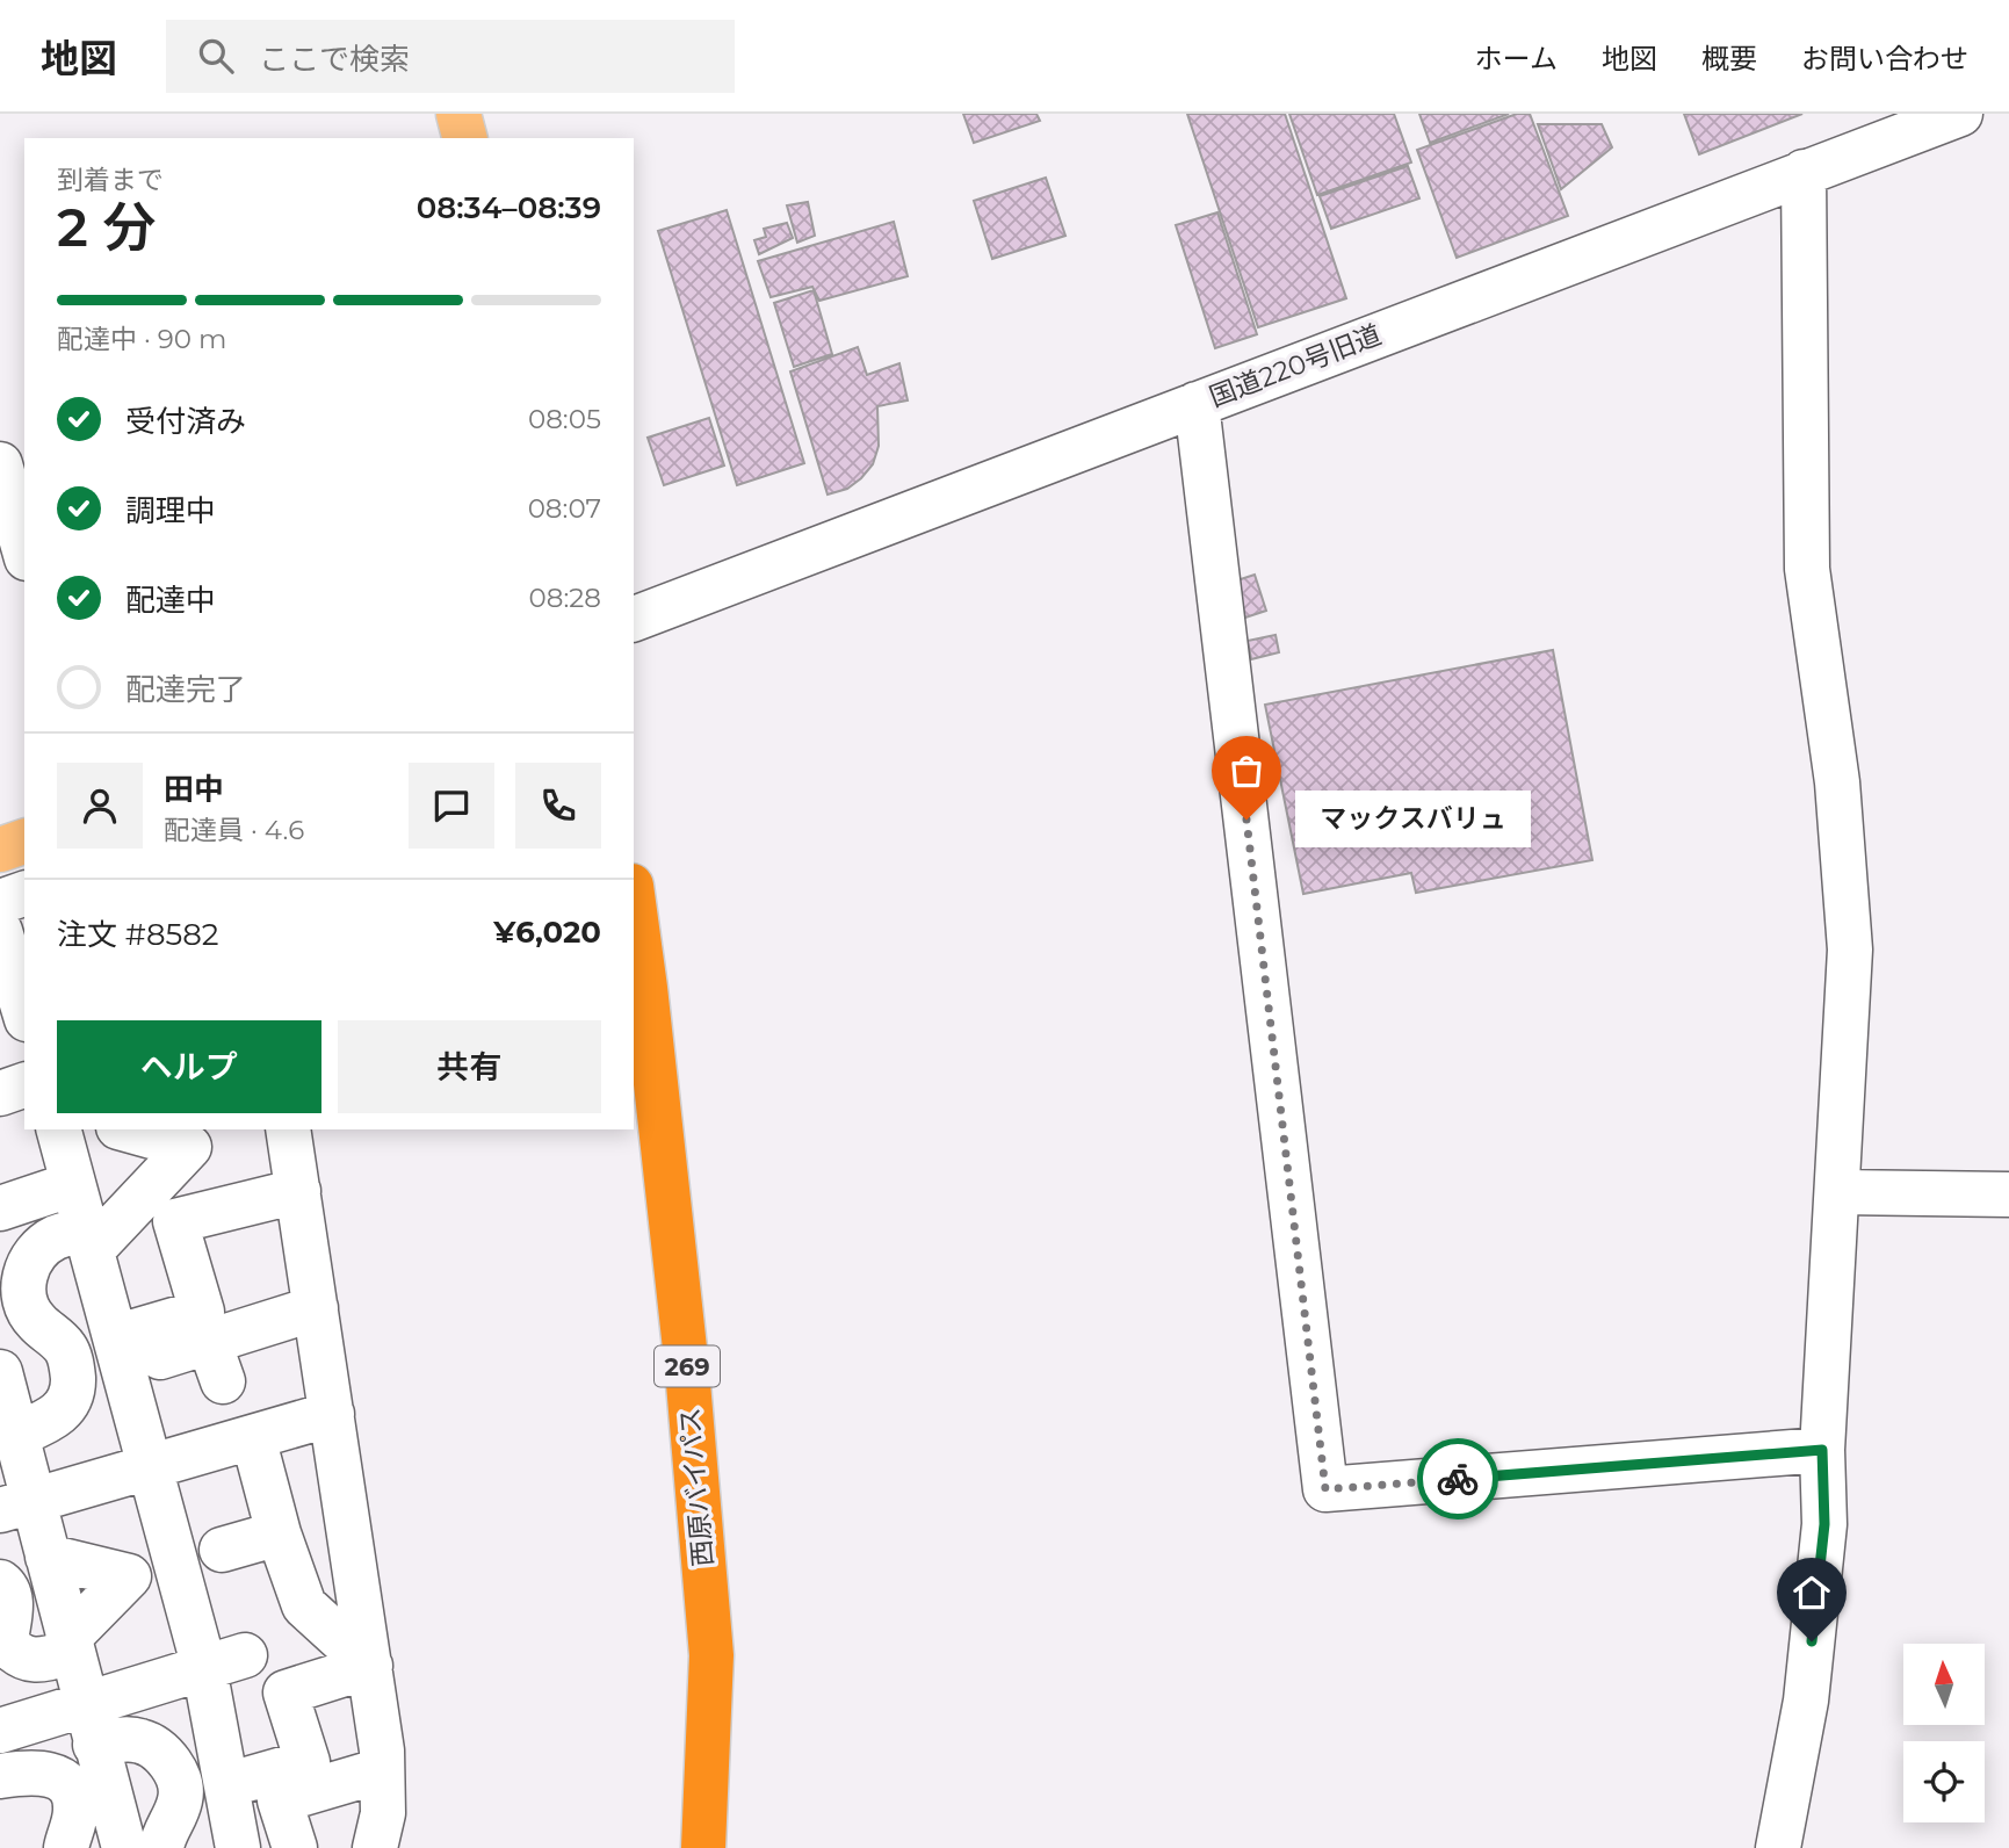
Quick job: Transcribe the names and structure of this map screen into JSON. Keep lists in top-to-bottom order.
{
  "streets": {
    "highway": ["269", "西原バイパス"],
    "street": ["国道220号旧道"]
  },
  "places": ["マックスバリュ"],
  "north": "top",
  "page": {
    "header": "地図",
    "search": "ここで検索",
    "nav": [
      "ホーム",
      "地図",
      "概要",
      "お問い合わせ"
    ],
    "heading": ["2 分", "到着まで", "08:34–08:39"],
    "panel": [
      "田中",
      "配達員 · 4.6",
      "注文 #8582",
      "¥6,020"
    ],
    "bar": "配達中 · 90 m",
    "list": [
      ["受付済み", "08:05"],
      ["調理中", "08:07"],
      ["配達中", "08:28"],
      "配達完了"
    ],
    "bubble": "マックスバリュ",
    "buttons": ["ヘルプ", "共有"]
  }
}
